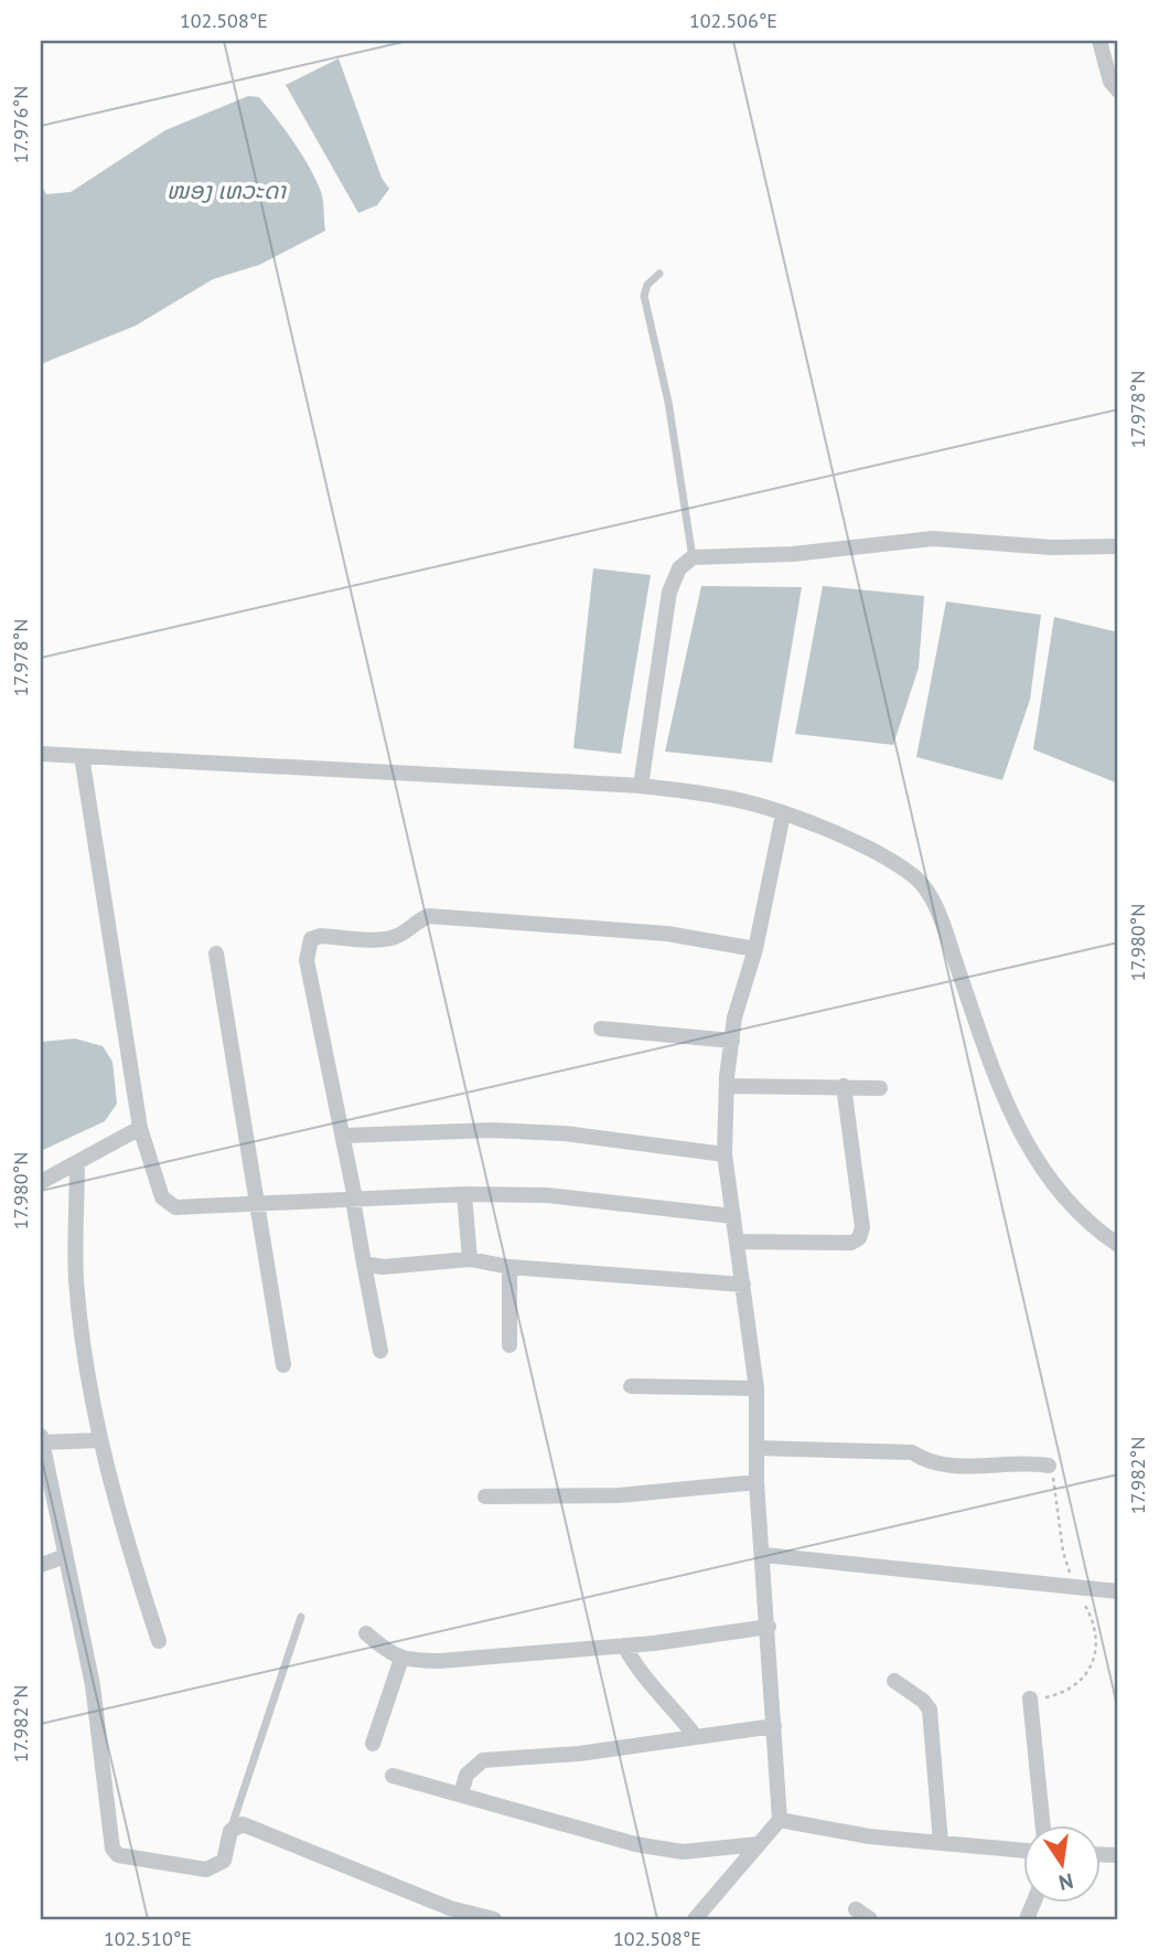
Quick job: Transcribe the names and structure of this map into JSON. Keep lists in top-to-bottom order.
{
  "water": ["ໜອງ ເທວະດາ"],
  "north": "bottom",
  "coordinates": [
    "102.508°E",
    "102.506°E",
    "17.976°N",
    "17.978°N",
    "17.980°N",
    "17.982°N",
    "102.510°E"
  ]
}
